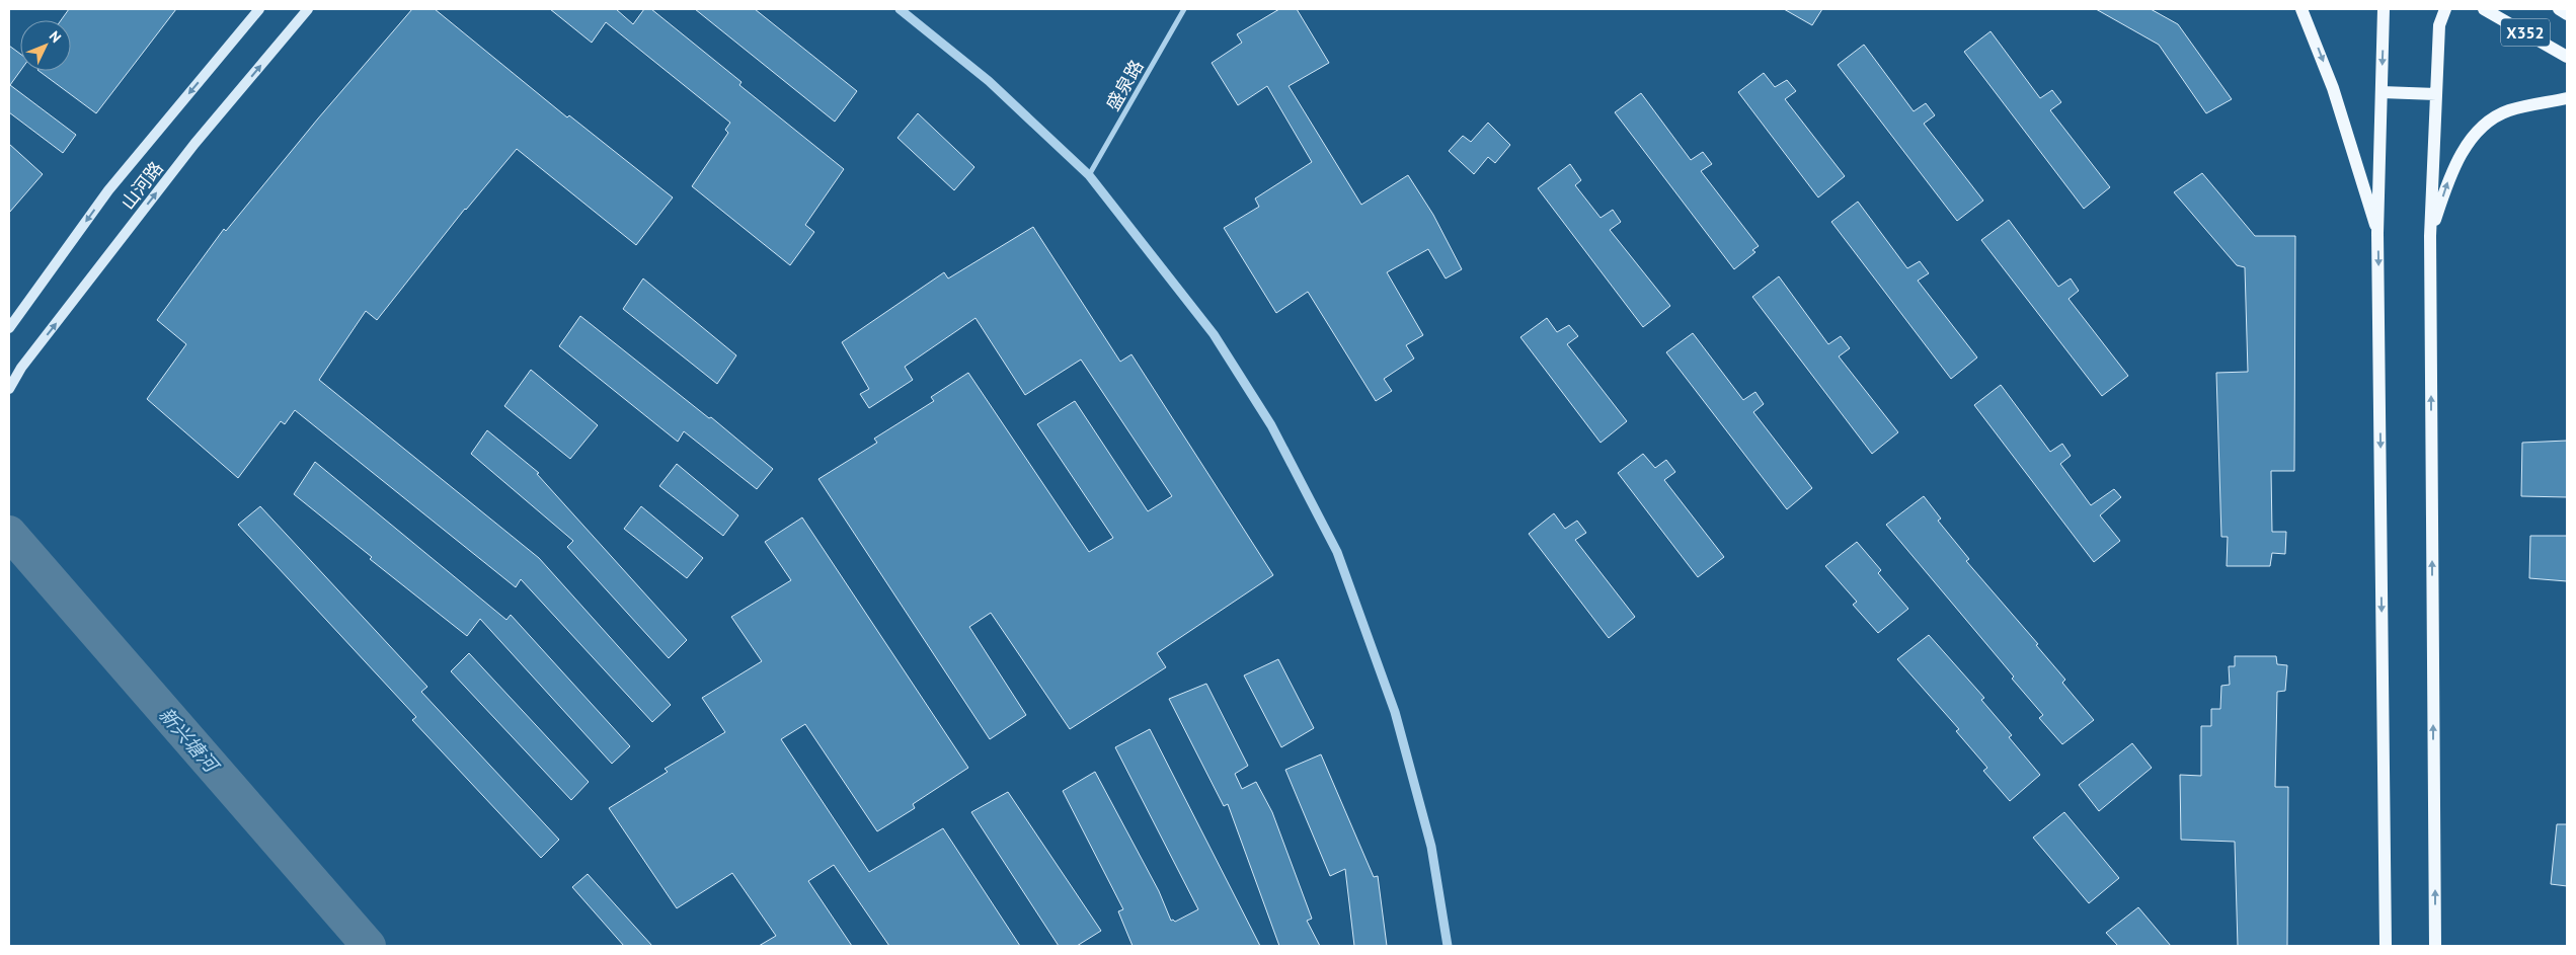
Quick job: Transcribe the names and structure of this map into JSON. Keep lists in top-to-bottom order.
{
  "streets": {
    "main road": ["X352", "山河路"],
    "street": ["盛泉路"]
  },
  "water": ["新兴塘河"],
  "north": "top right"
}
